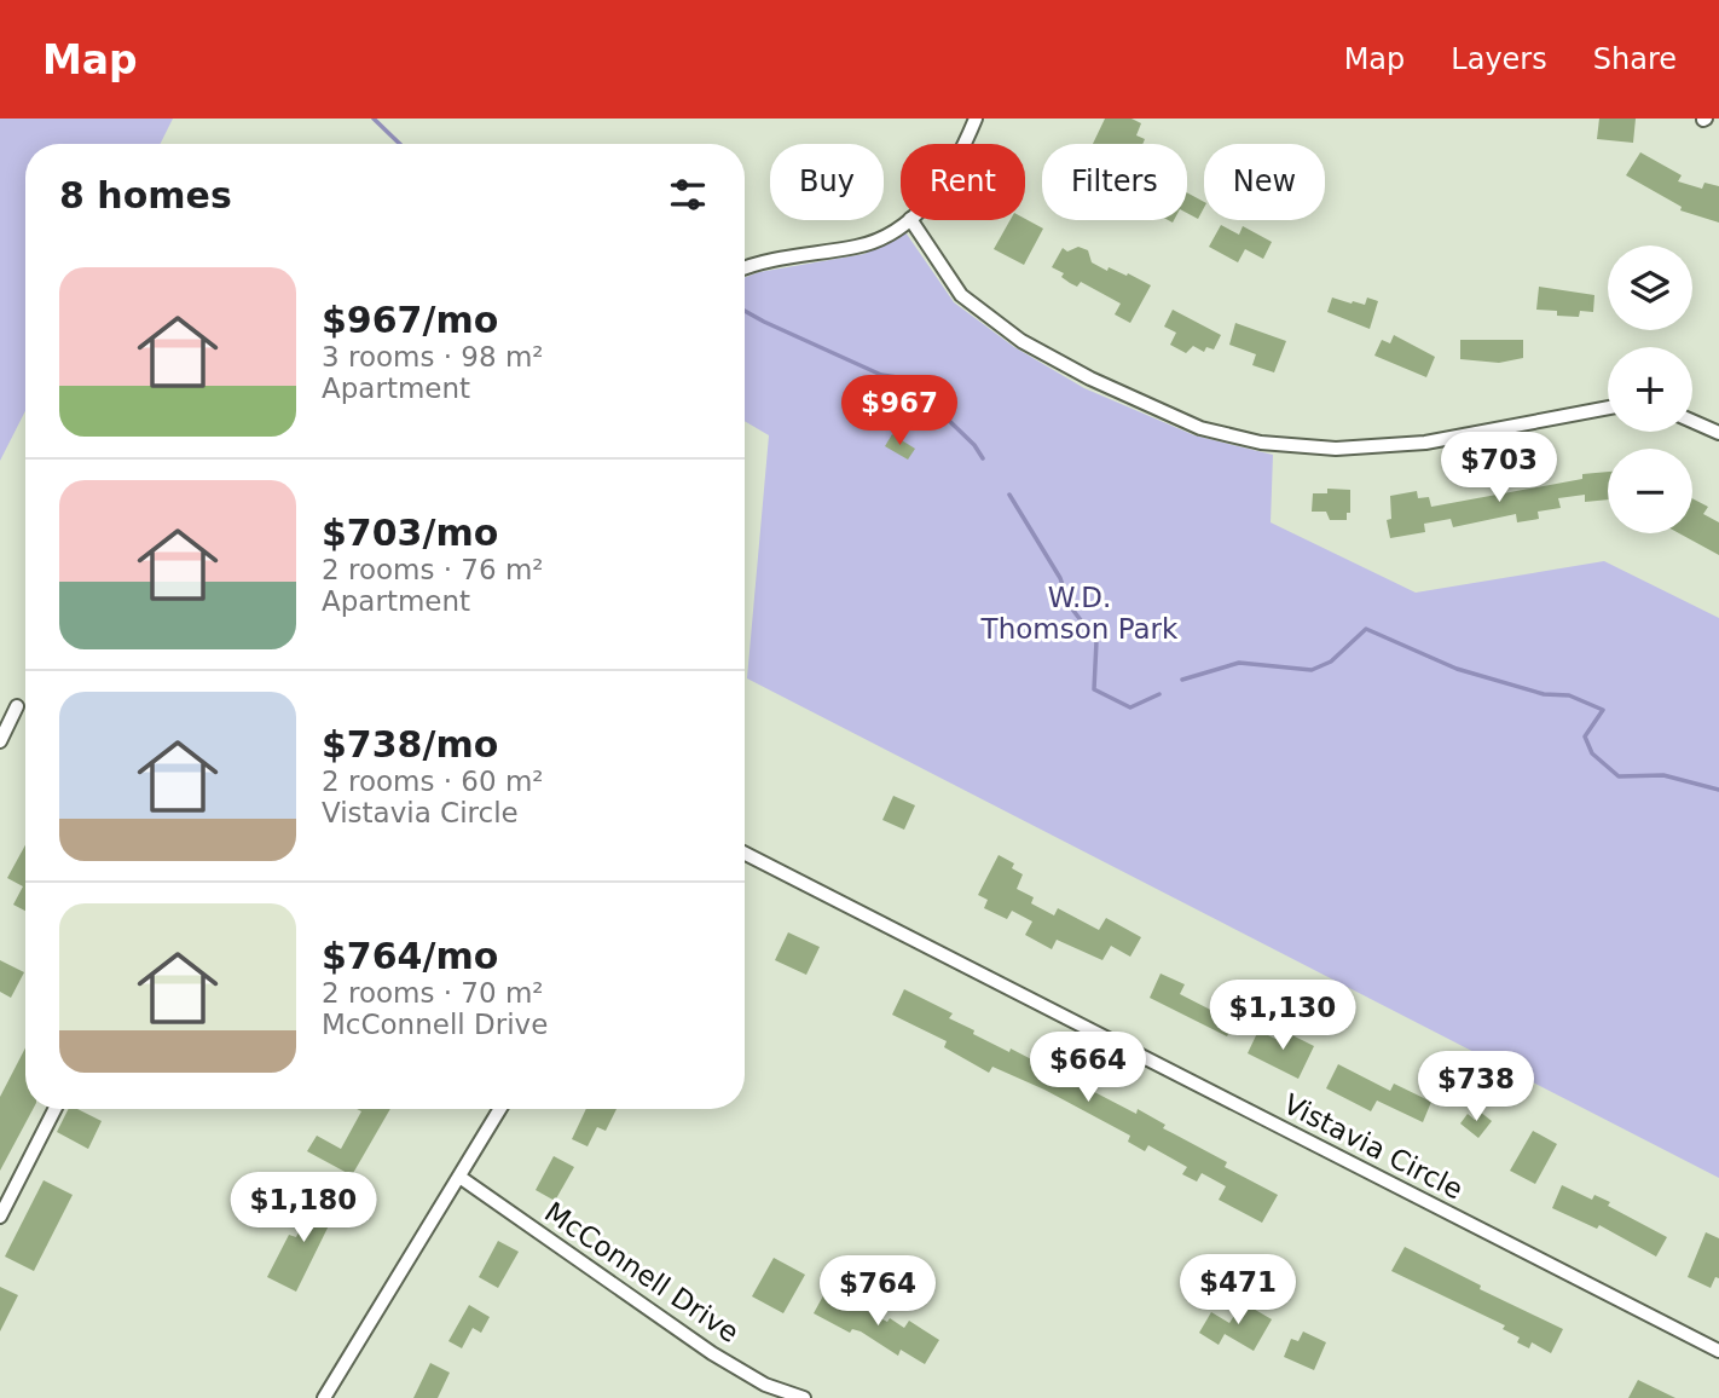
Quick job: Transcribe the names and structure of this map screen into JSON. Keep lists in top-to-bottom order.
{
  "streets": {
    "street": ["Vistavia Circle", "McConnell Drive"]
  },
  "parks": ["W.D. Thomson Park"],
  "page": {
    "header": "Map",
    "nav": ["Map", "Layers", "Share"],
    "chip": [
      "Buy",
      "Rent",
      "Filters",
      "New"
    ],
    "heading": "8 homes",
    "map_buttons": ["+", "−"],
    "list": [
      {
        "name": "$967/mo",
        "note": "3 rooms · 98 m² · Apartment"
      },
      {
        "name": "$703/mo",
        "note": "2 rooms · 76 m² · Apartment"
      },
      {
        "name": "$738/mo",
        "note": "2 rooms · 60 m² · Vistavia Circle"
      },
      {
        "name": "$764/mo",
        "note": "2 rooms · 70 m² · McConnell Drive"
      }
    ],
    "price": [
      "$967",
      "$703",
      "$1,130",
      "$664",
      "$738",
      "$1,180",
      "$471",
      "$764"
    ]
  }
}
